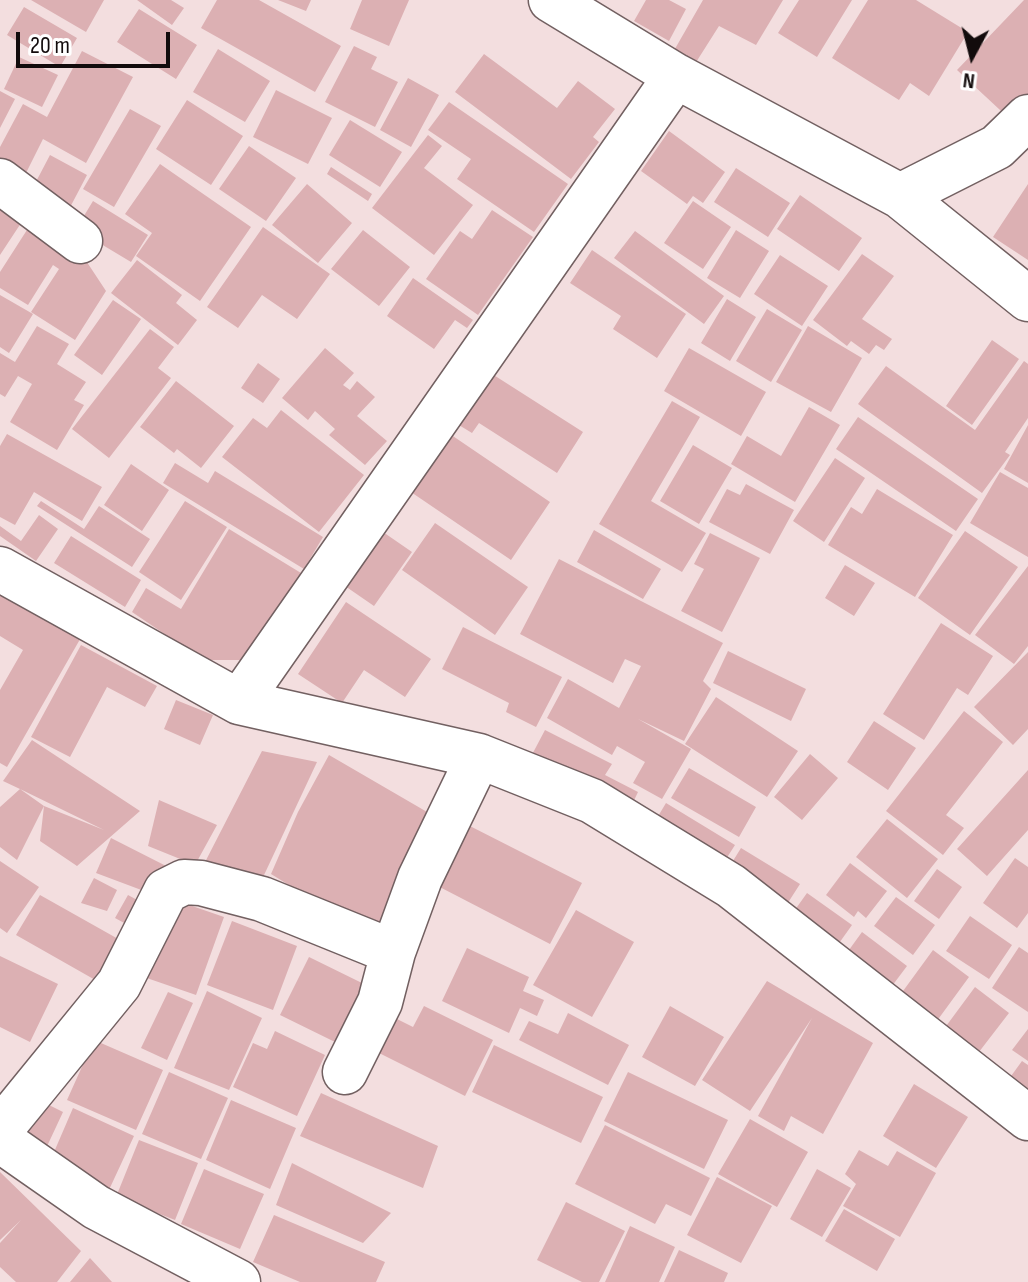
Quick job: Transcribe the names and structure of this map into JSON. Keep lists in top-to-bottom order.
{
  "scale_bar": "20 m",
  "north": "bottom"
}
